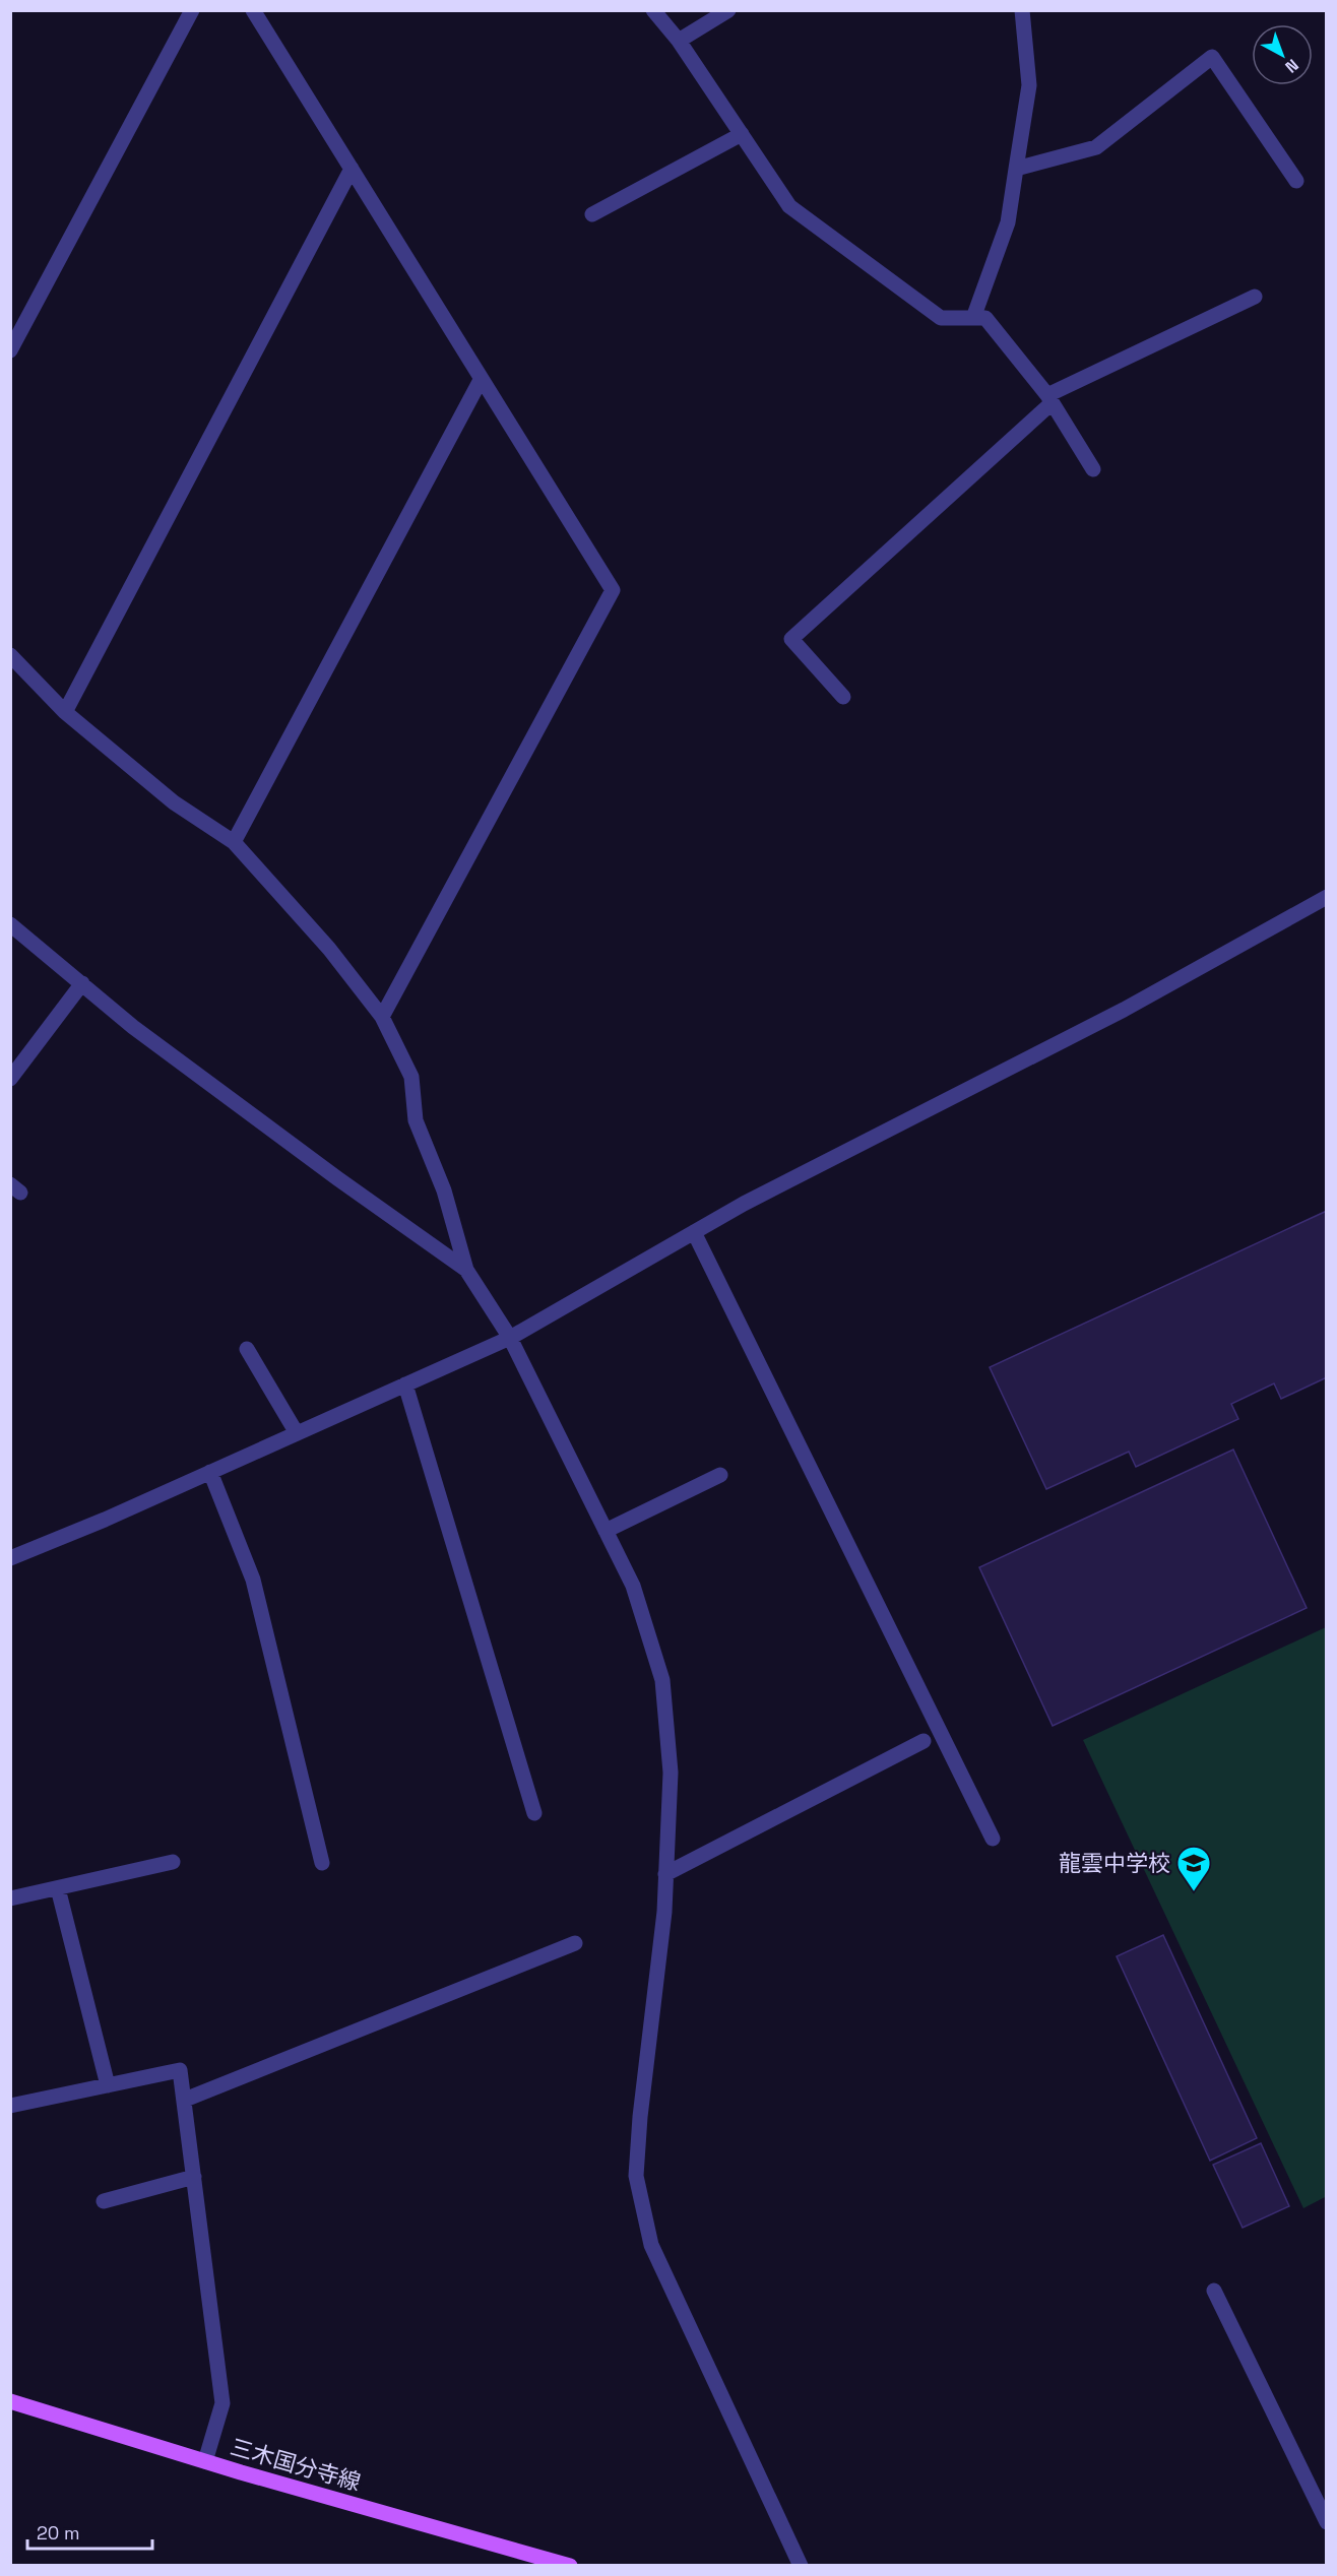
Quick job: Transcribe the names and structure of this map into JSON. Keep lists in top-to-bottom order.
{
  "streets": {
    "main road": ["三木国分寺線"]
  },
  "places": {
    "school or university": ["龍雲中学校"]
  },
  "scale_bar": "20 m",
  "north": "bottom right"
}
